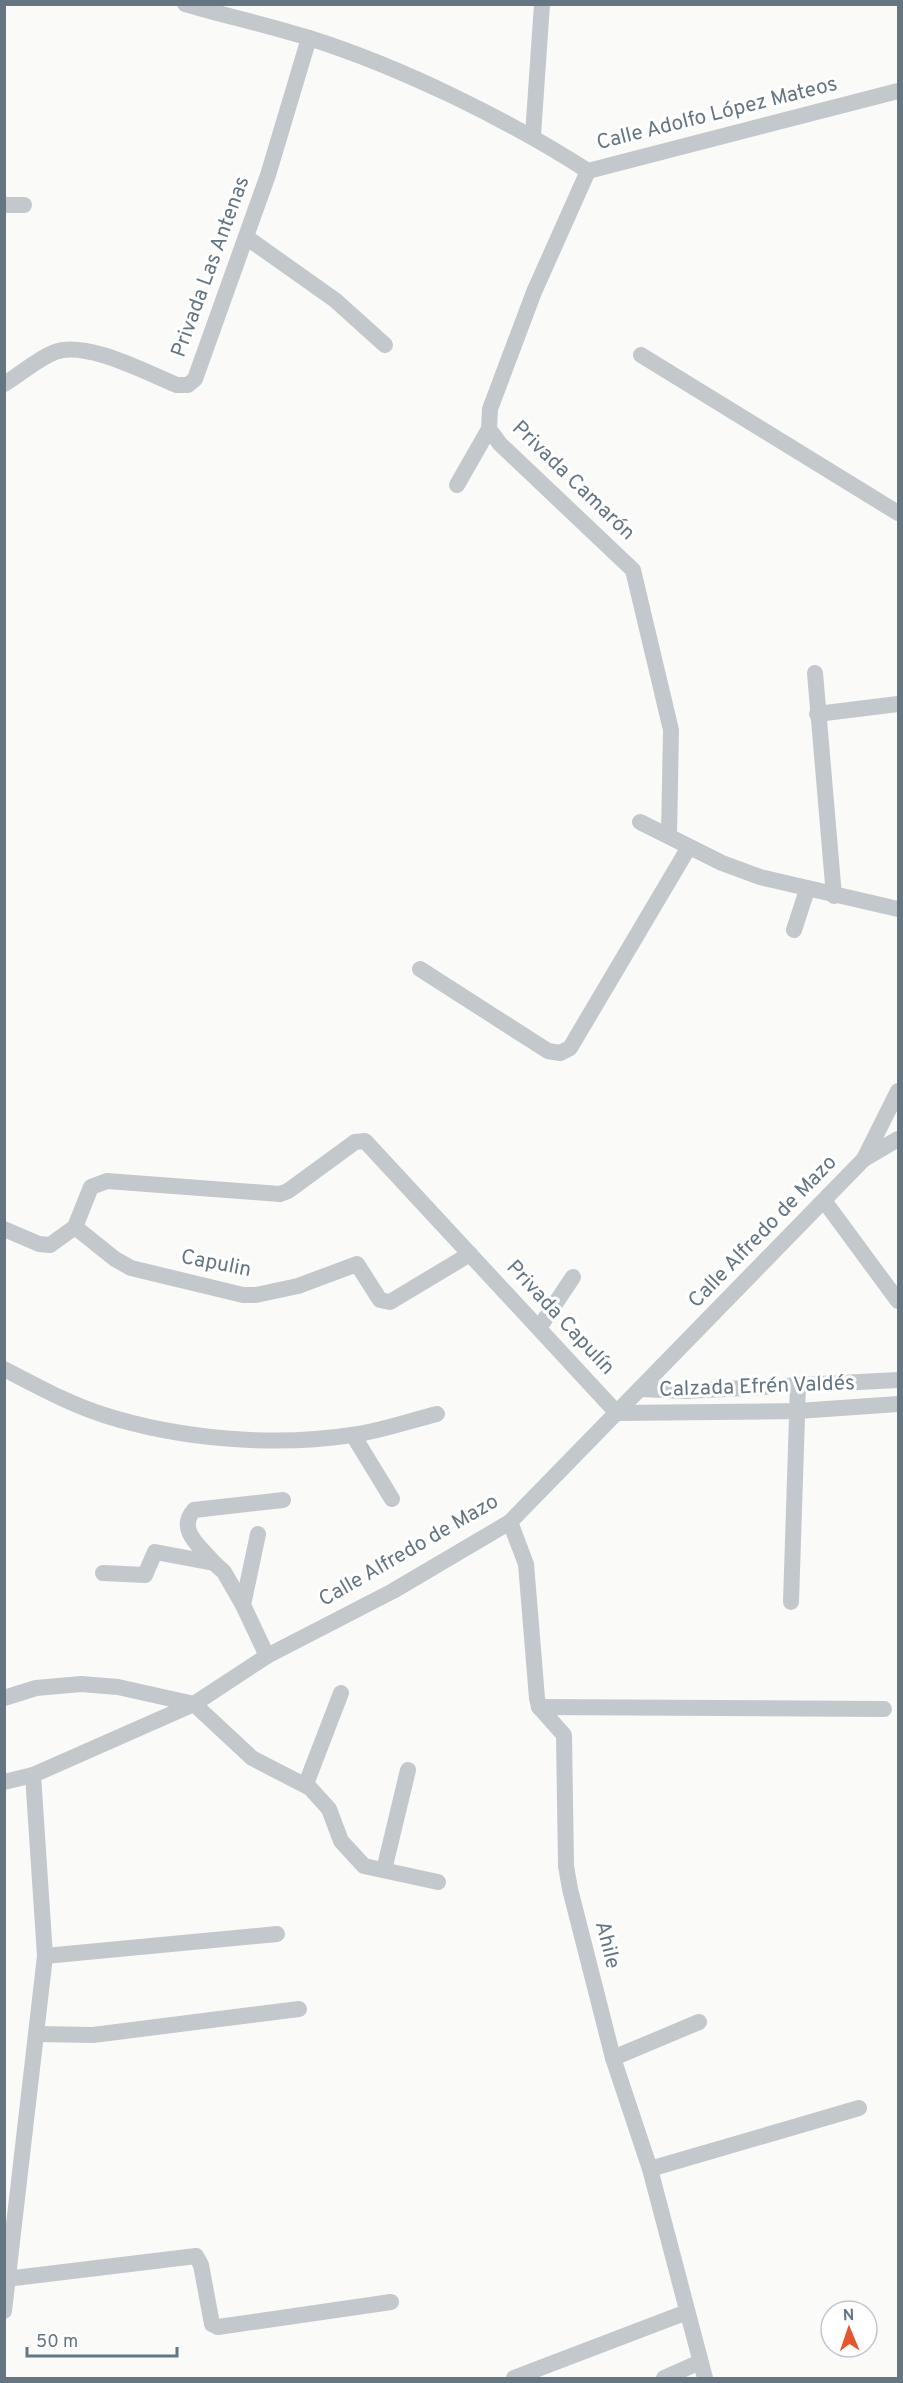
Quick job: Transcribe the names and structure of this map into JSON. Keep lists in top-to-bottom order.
{
  "streets": {
    "street": [
      "Calle Adolfo López Mateos",
      "Privada Las Antenas",
      "Privada Camarón",
      "Calle Alfredo de Mazo",
      "Capulin",
      "Privada Capulín",
      "Calzada Efrén Valdés",
      "Ahile"
    ]
  },
  "crossings": [
    ["Calle Adolfo López Mateos", "Privada Las Antenas"],
    ["Calle Adolfo López Mateos", "Privada Camarón"],
    ["Calle Alfredo de Mazo", "Privada Capulín"],
    ["Calle Alfredo de Mazo", "Calzada Efrén Valdés"],
    ["Capulin", "Privada Capulín"],
    ["Privada Capulín", "Calzada Efrén Valdés"]
  ],
  "scale_bar": "50 m",
  "north": "top"
}
